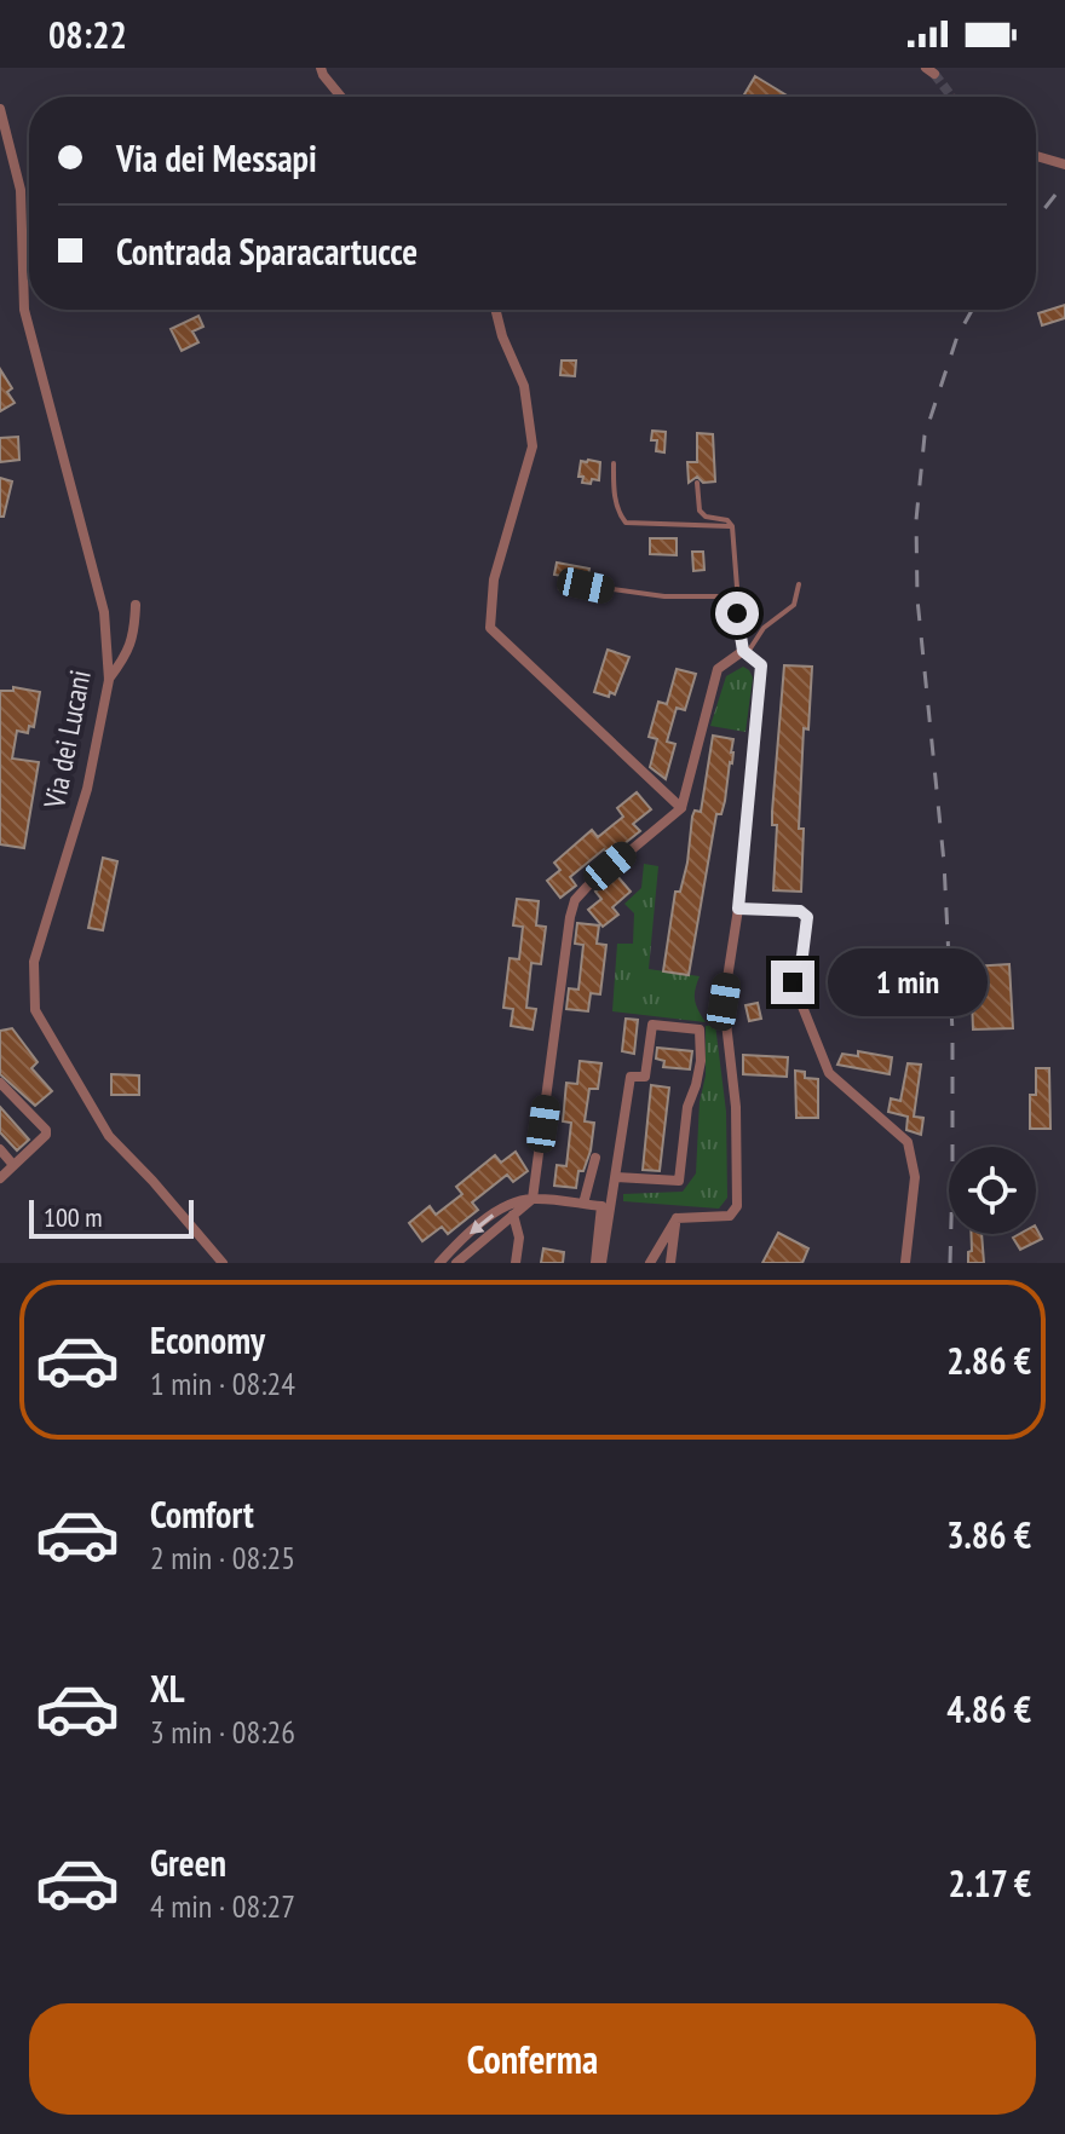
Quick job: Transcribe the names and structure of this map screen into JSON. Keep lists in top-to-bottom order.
{
  "streets": {
    "street": ["Via dei Lucani"]
  },
  "scale_bar": "100 m",
  "page": {
    "status": "08:22",
    "banner": ["Via dei Messapi", "Contrada Sparacartucce"],
    "bubble": "1 min",
    "scale": "100 m",
    "list": [
      {
        "name": "Economy",
        "note": "1 min · 08:24",
        "value": "2.86 €"
      },
      {
        "name": "Comfort",
        "note": "2 min · 08:25",
        "value": "3.86 €"
      },
      {
        "name": "XL",
        "note": "3 min · 08:26",
        "value": "4.86 €"
      },
      {
        "name": "Green",
        "note": "4 min · 08:27",
        "value": "2.17 €"
      }
    ],
    "buttons": "Conferma"
  }
}
